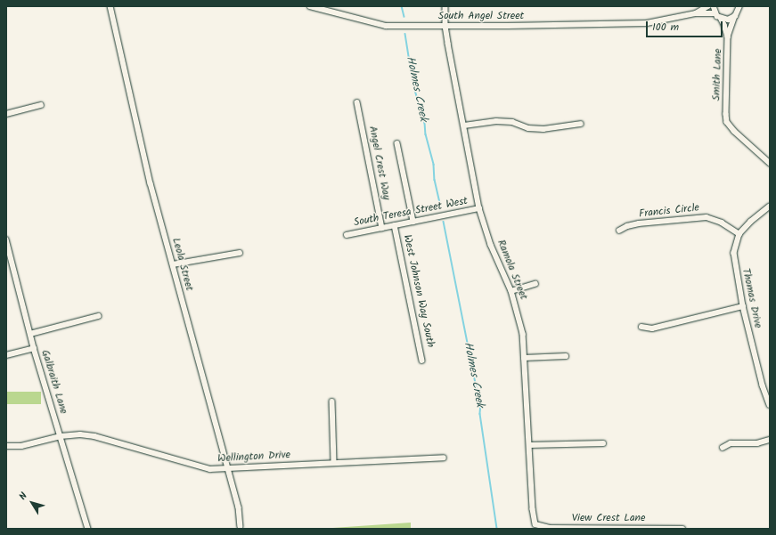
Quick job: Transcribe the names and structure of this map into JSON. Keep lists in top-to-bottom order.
{
  "streets": {
    "street": [
      "South Angel Street",
      "Smith Lane",
      "Angel Crest Way",
      "Francis Circle",
      "South Teresa Street West",
      "Leola Street",
      "Ramola Street",
      "West Johnson Way South",
      "Thomas Drive",
      "Galbraith Lane",
      "Wellington Drive",
      "View Crest Lane"
    ]
  },
  "crossings": [
    ["South Angel Street", "Ramola Street"],
    ["Angel Crest Way", "South Teresa Street West"],
    ["Francis Circle", "Thomas Drive"],
    ["South Teresa Street West", "Ramola Street"],
    ["South Teresa Street West", "West Johnson Way South"],
    ["Leola Street", "Wellington Drive"],
    ["Ramola Street", "View Crest Lane"],
    ["Galbraith Lane", "Wellington Drive"]
  ],
  "water": ["Holmes Creek"],
  "scale_bar": "100 m",
  "north": "top left"
}
